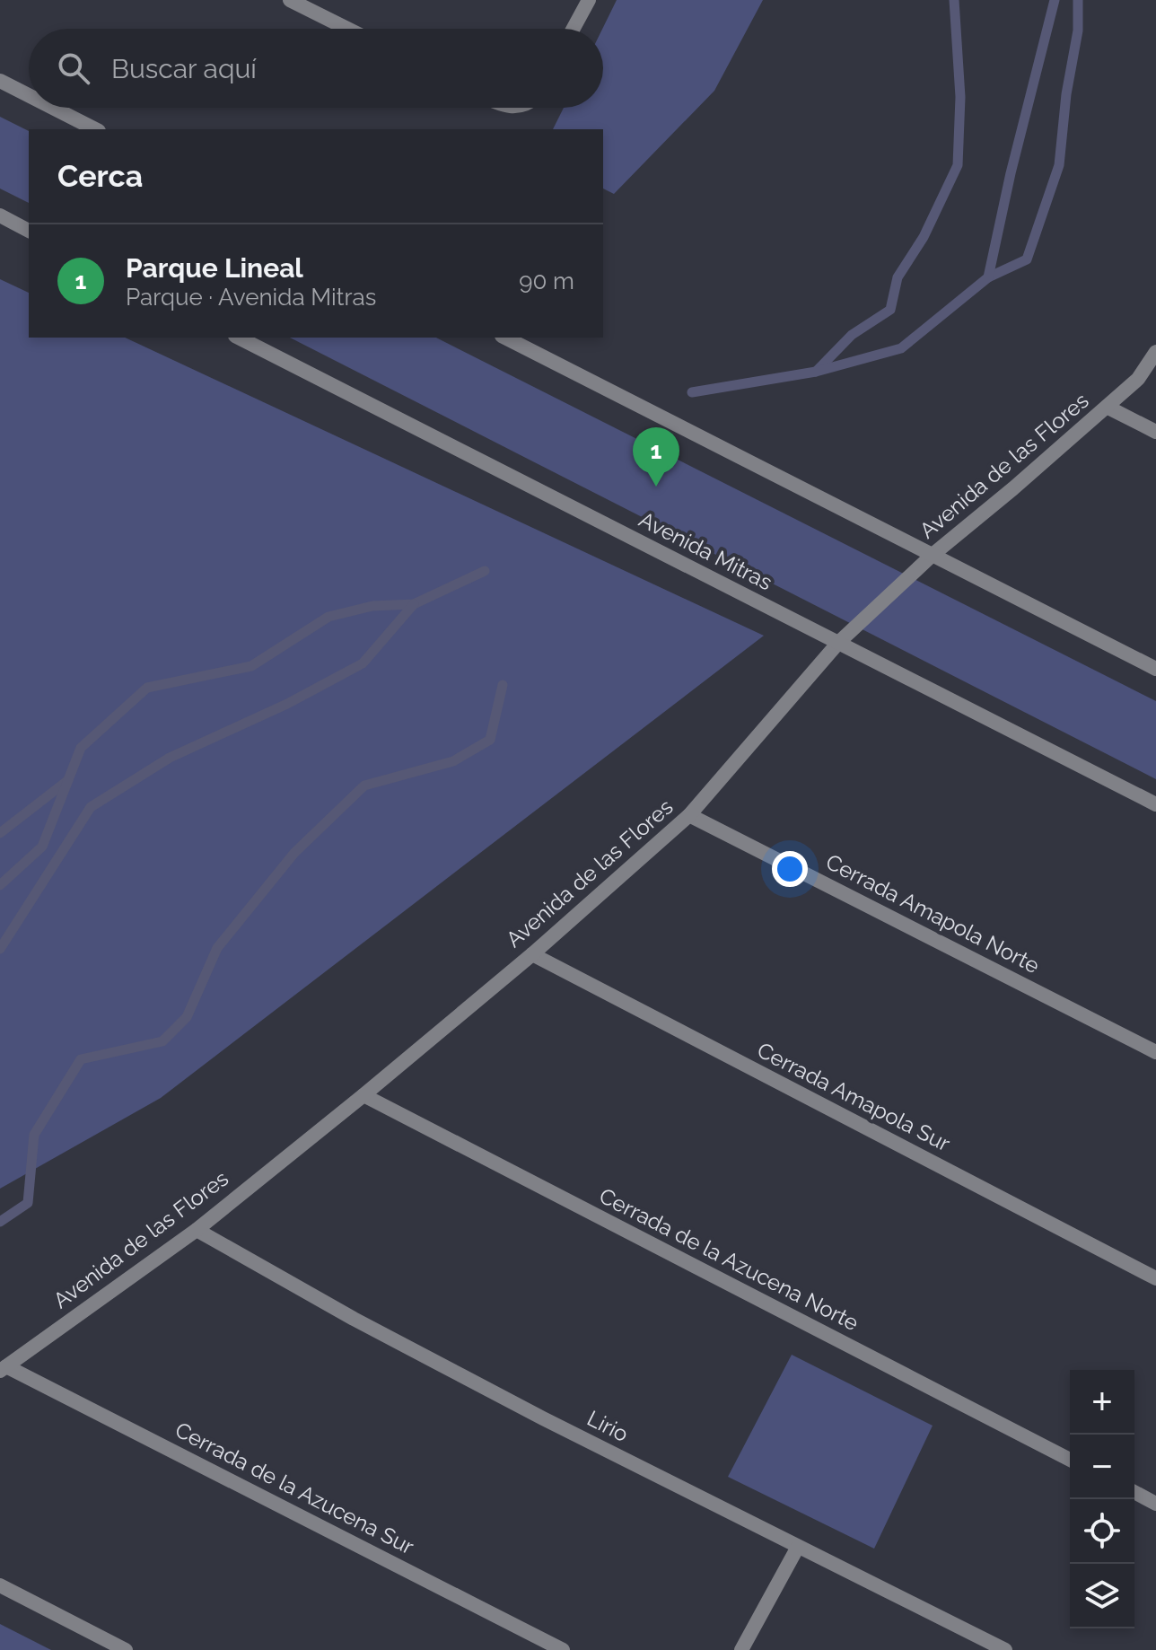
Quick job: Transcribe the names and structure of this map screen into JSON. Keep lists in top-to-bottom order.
{
  "streets": {
    "street": [
      "Avenida de las Flores",
      "Avenida Mitras",
      "Cerrada Amapola Norte",
      "Cerrada Amapola Sur",
      "Cerrada de la Azucena Norte",
      "Lirio",
      "Cerrada de la Azucena Sur"
    ]
  },
  "crossings": [
    ["Avenida de las Flores", "Avenida Mitras"],
    ["Avenida de las Flores", "Cerrada Amapola Norte"],
    ["Avenida de las Flores", "Cerrada Amapola Sur"],
    ["Avenida de las Flores", "Cerrada de la Azucena Norte"],
    ["Avenida de las Flores", "Lirio"],
    ["Avenida de las Flores", "Cerrada de la Azucena Sur"]
  ],
  "page": {
    "search": "Buscar aquí",
    "heading": "Cerca",
    "list": [
      {
        "mark": "1",
        "name": "Parque Lineal",
        "note": "Parque · Avenida Mitras",
        "value": "90 m"
      }
    ],
    "pins": "1",
    "map_buttons": ["+", "−"]
  }
}
